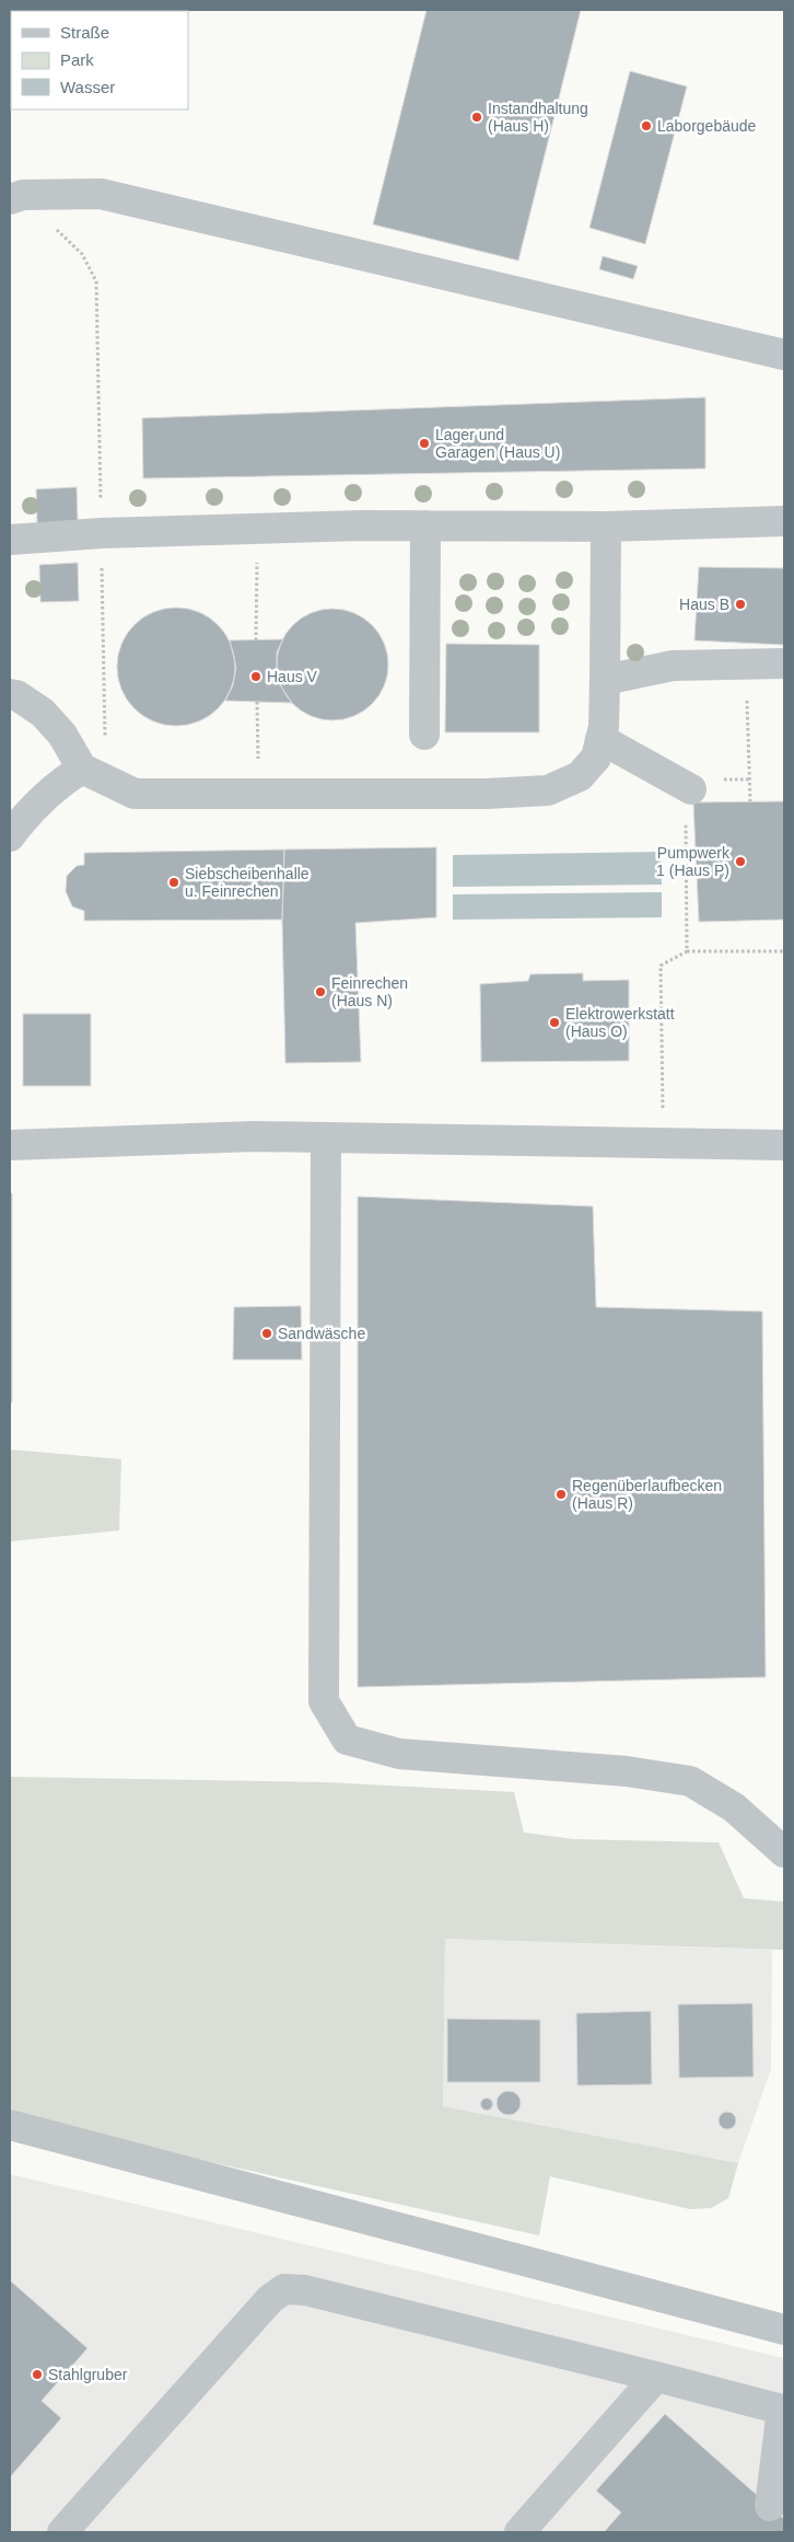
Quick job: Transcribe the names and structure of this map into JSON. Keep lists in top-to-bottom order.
{
  "places": [
    "Instandhaltung (Haus H)",
    "Laborgebäude",
    "Lager und Garagen (Haus U)",
    "Haus B",
    "Haus V",
    "Pumpwerk 1 (Haus P)",
    "Siebscheibenhalle u. Feinrechen",
    "Feinrechen (Haus N)",
    "Elektrowerkstatt (Haus O)",
    "Sandwäsche",
    "Regenüberlaufbecken (Haus R)",
    "Stahlgruber"
  ],
  "legend": ["Straße", "Park", "Wasser"]
}
